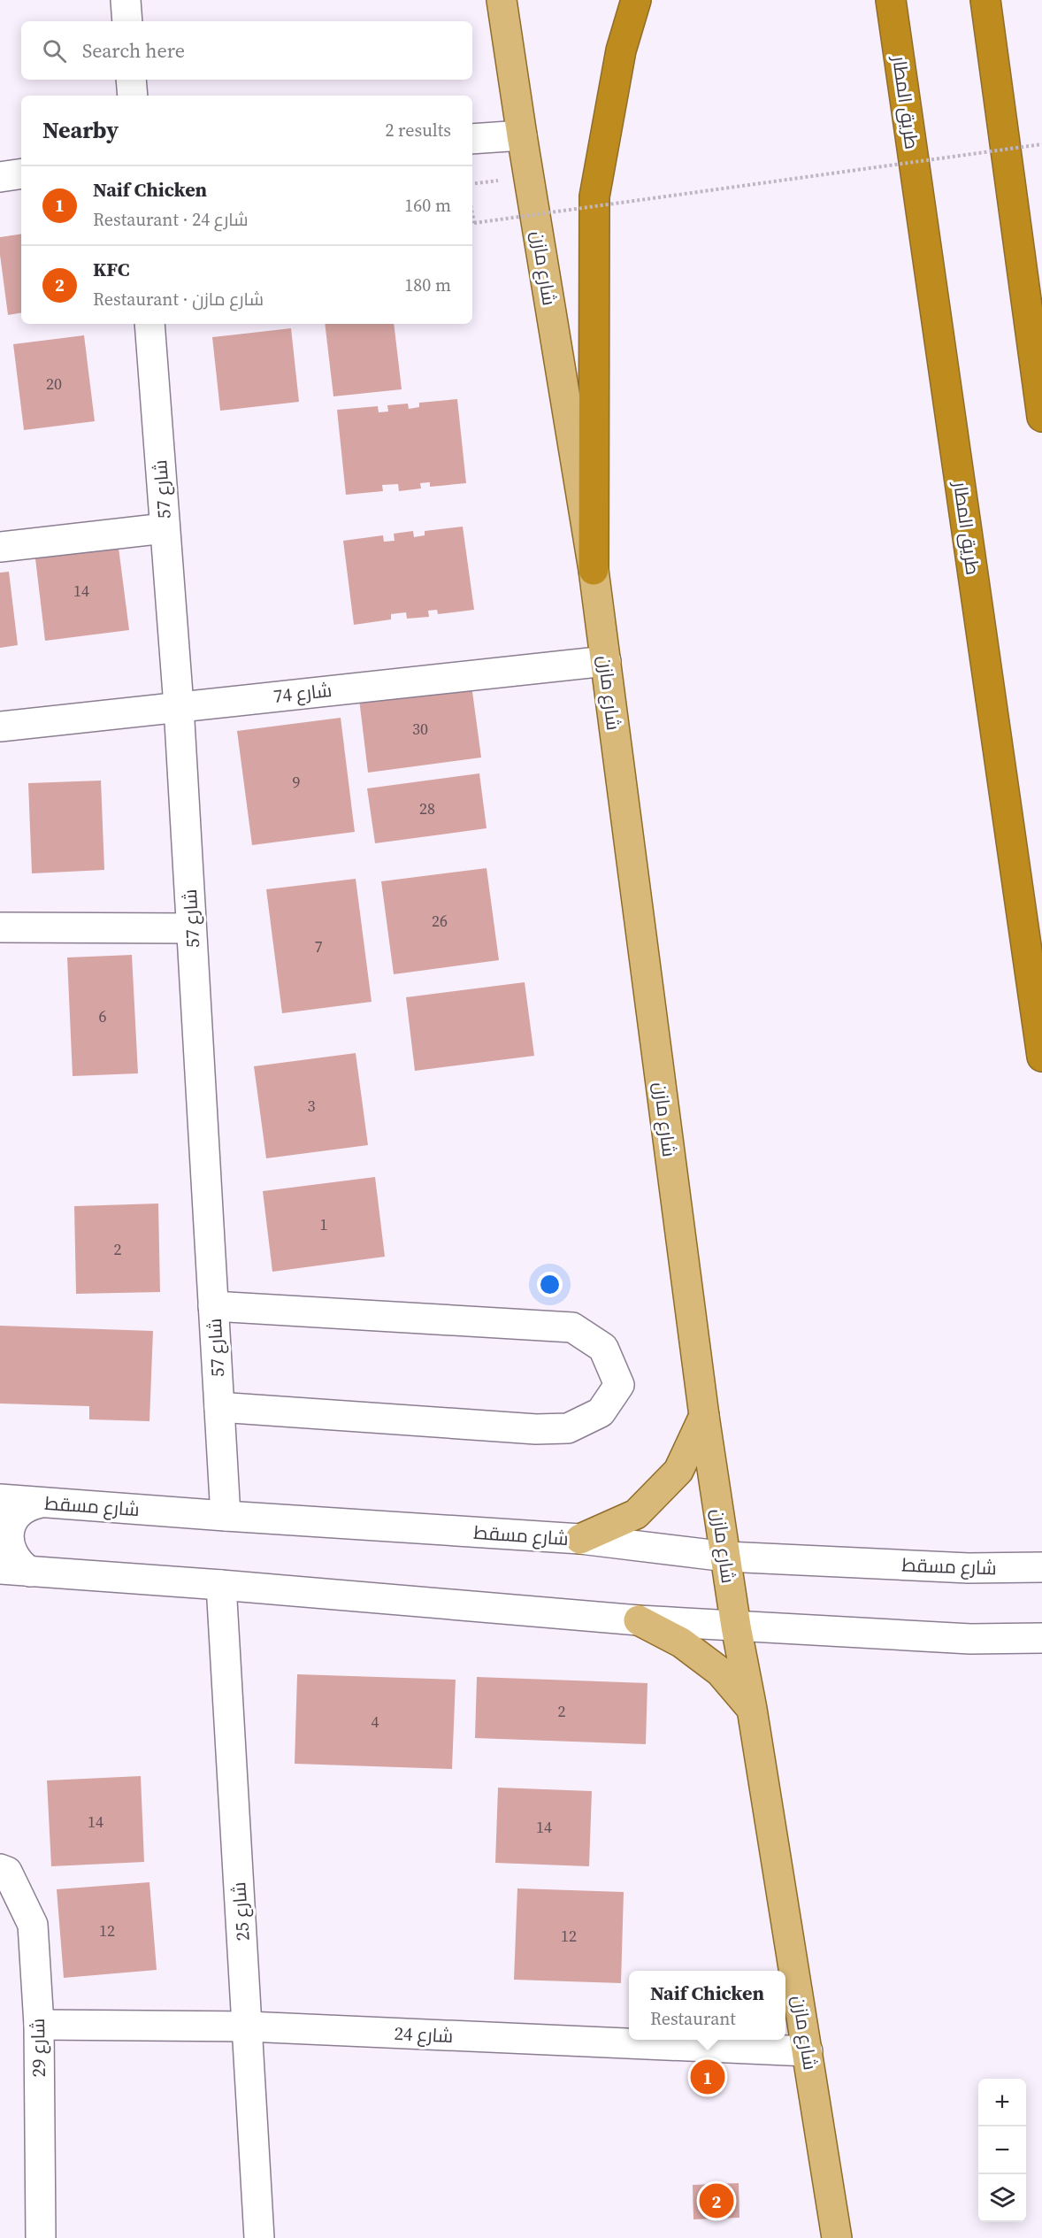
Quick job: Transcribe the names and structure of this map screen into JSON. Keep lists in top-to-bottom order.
{
  "streets": {
    "highway": ["طريق المطار"],
    "main road": ["شارع مازن"],
    "street": [
      "شارع 57",
      "شارع 74",
      "شارع مسقط",
      "شارع 25",
      "شارع 24",
      "شارع 29"
    ]
  },
  "crossings": [
    ["شارع مازن", "شارع 74"],
    ["شارع مازن", "شارع مسقط"],
    ["شارع مازن", "شارع 24"],
    ["شارع 57", "شارع 74"],
    ["شارع 57", "شارع مسقط"],
    ["شارع 25", "شارع 24"],
    ["شارع 24", "شارع 29"]
  ],
  "house_numbers": [
    "20",
    "14",
    "30",
    "9",
    "28",
    "26",
    "7",
    "6",
    "3",
    "1",
    "2",
    "2",
    "4",
    "14",
    "14",
    "12",
    "12"
  ],
  "page": {
    "search": "Search here",
    "heading": ["Nearby", "2 results"],
    "list": [
      {
        "mark": "1",
        "name": "Naif Chicken",
        "note": "Restaurant · شارع 24",
        "value": "160 m"
      },
      {
        "mark": "2",
        "name": "KFC",
        "note": "Restaurant · شارع مازن",
        "value": "180 m"
      }
    ],
    "popup": ["Naif Chicken", "Restaurant"],
    "pins": ["1", "2"],
    "map_buttons": ["+", "−"]
  }
}
